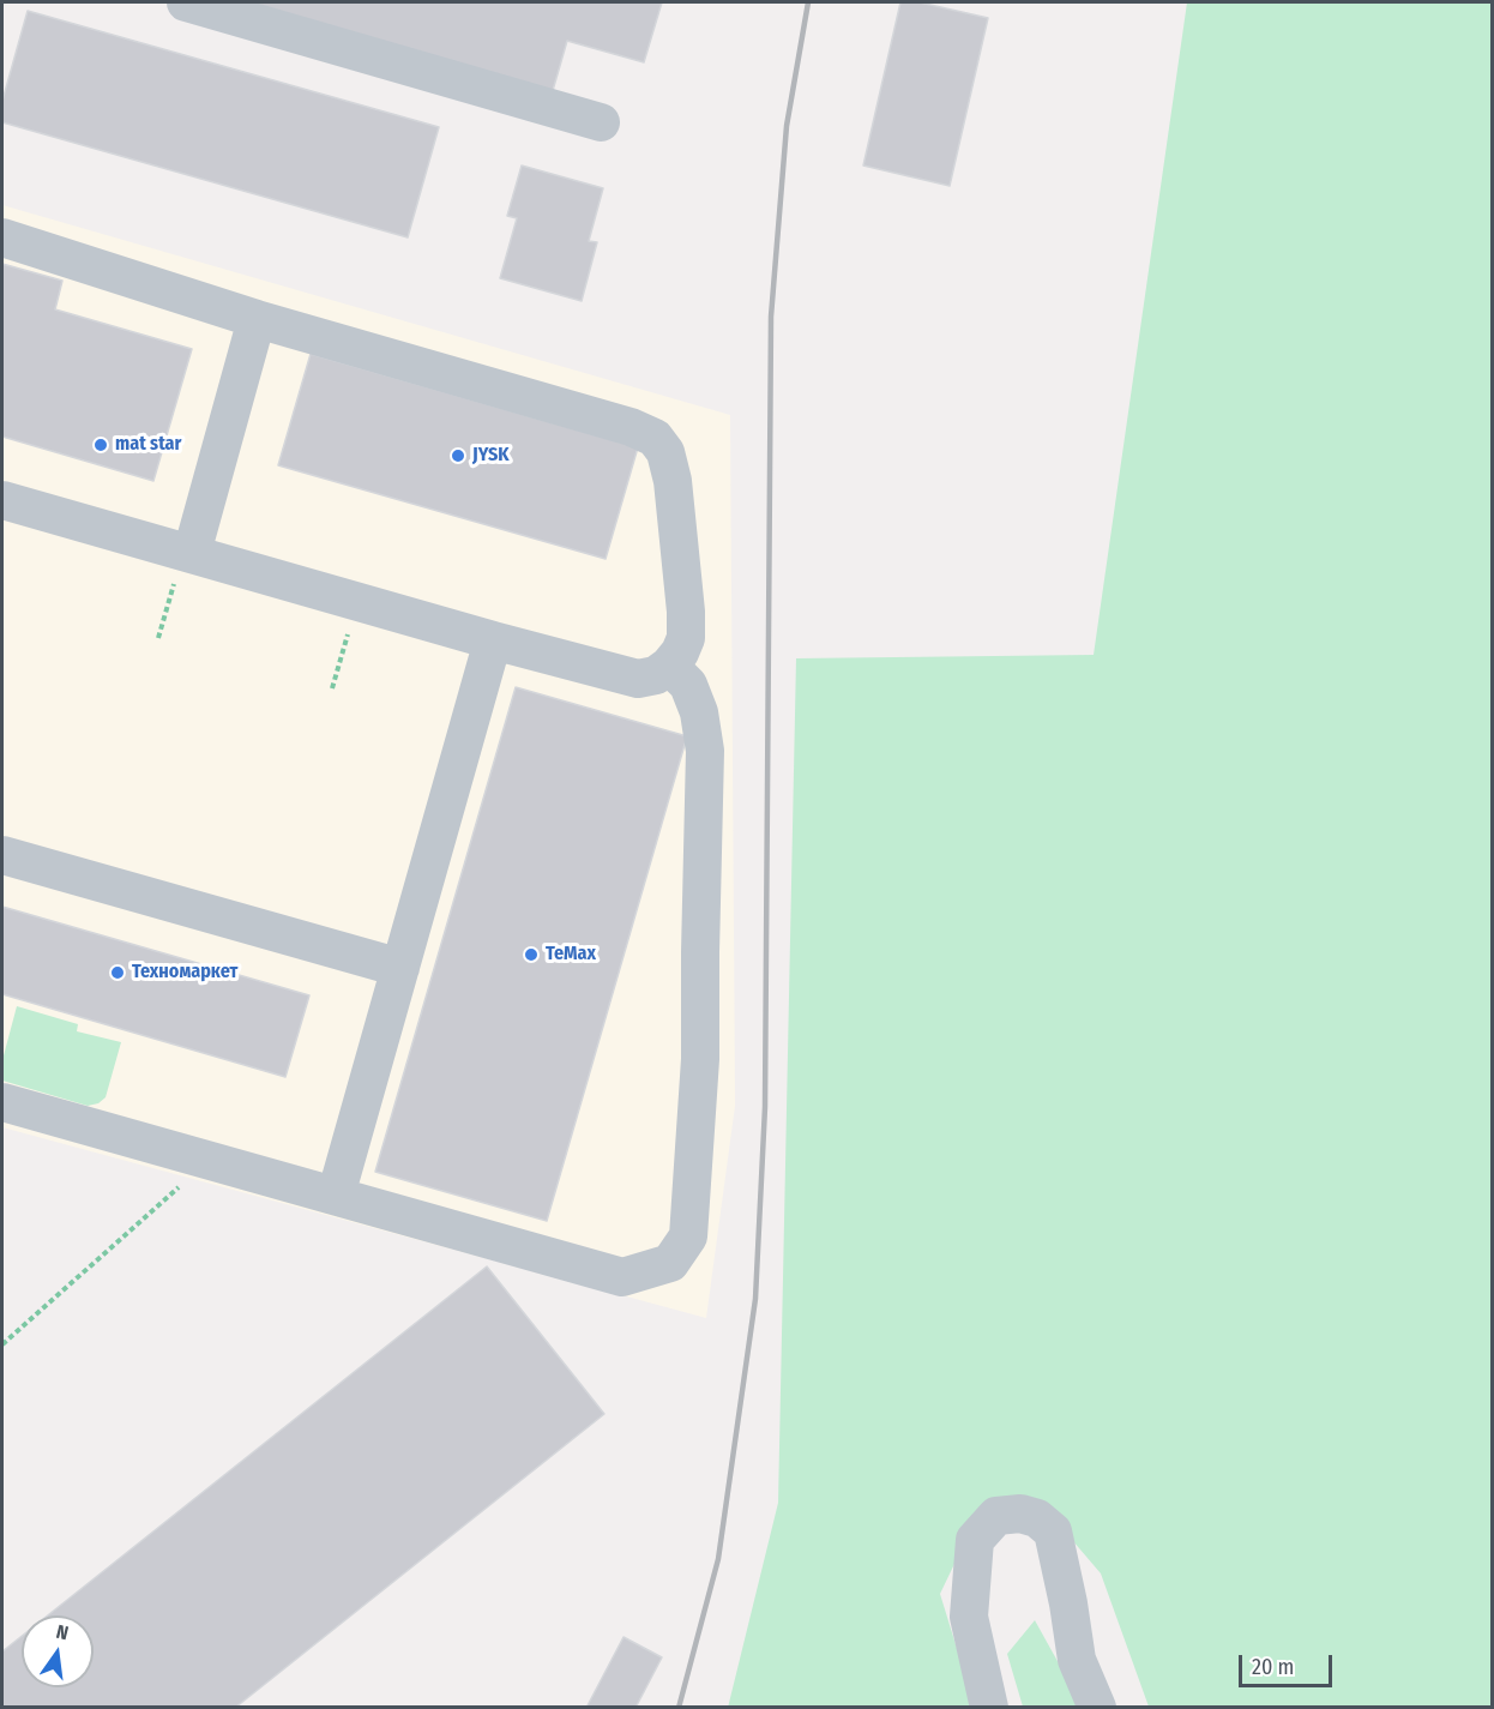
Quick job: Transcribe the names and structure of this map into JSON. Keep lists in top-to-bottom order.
{
  "places": [
    "mat star",
    "JYSK",
    "ТеМах",
    "Техномаркет"
  ],
  "scale_bar": "20 m",
  "north": "top"
}
